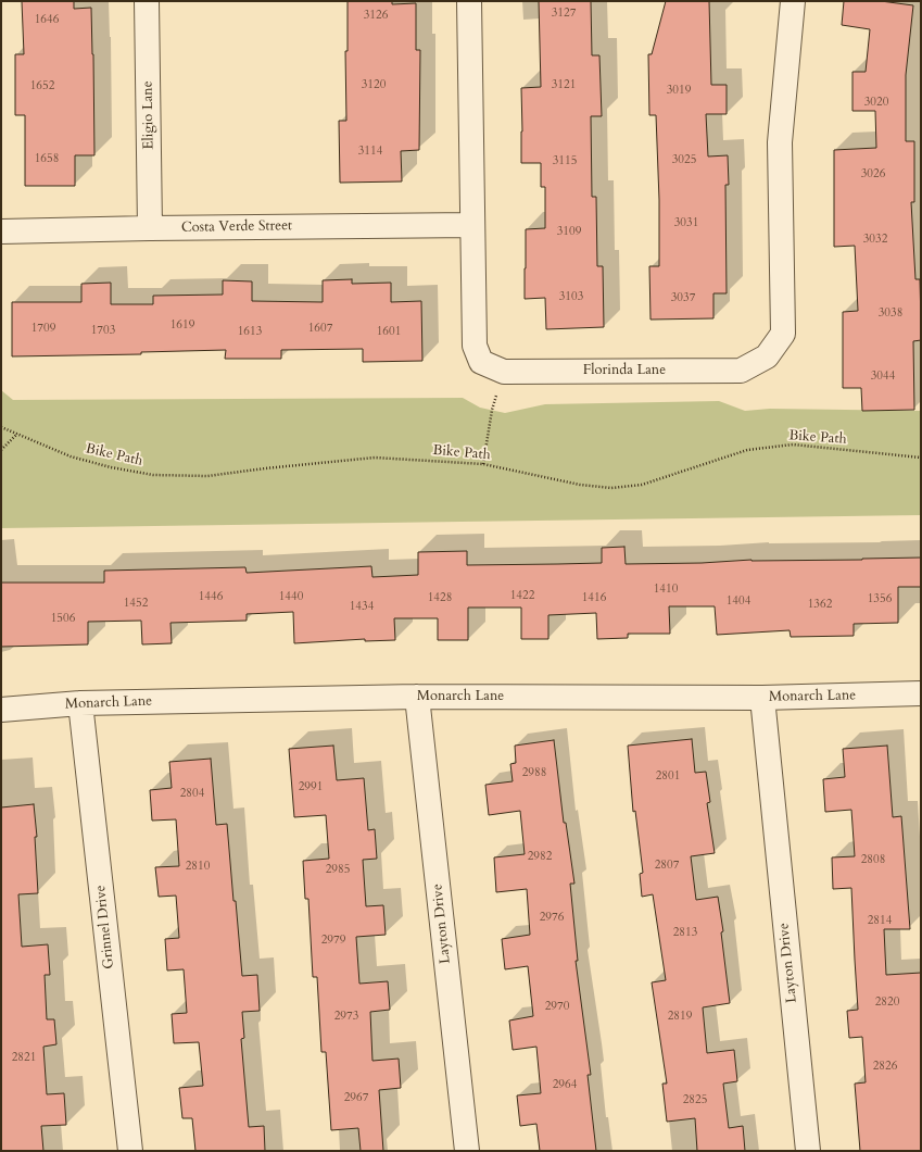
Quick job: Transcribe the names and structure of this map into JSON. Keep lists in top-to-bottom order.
{
  "streets": {
    "street": [
      "Eligio Lane",
      "Costa Verde Street",
      "Florinda Lane",
      "Monarch Lane",
      "Layton Drive",
      "Grinnel Drive"
    ],
    "path": ["Bike Path"]
  },
  "crossings": [
    ["Eligio Lane", "Costa Verde Street"],
    ["Costa Verde Street", "Florinda Lane"],
    ["Monarch Lane", "Layton Drive"],
    ["Monarch Lane", "Grinnel Drive"]
  ],
  "house_numbers": [
    "3127",
    "3126",
    "1646",
    "3120",
    "3121",
    "1652",
    "3019",
    "3020",
    "3114",
    "1658",
    "3025",
    "3115",
    "3026",
    "3031",
    "3109",
    "3032",
    "3103",
    "3037",
    "3038",
    "1619",
    "1709",
    "1607",
    "1703",
    "1613",
    "1601",
    "3044",
    "1410",
    "1422",
    "1446",
    "1440",
    "1428",
    "1416",
    "1356",
    "1404",
    "1452",
    "1362",
    "1434",
    "1506",
    "2988",
    "2801",
    "2991",
    "2804",
    "2982",
    "2808",
    "2807",
    "2810",
    "2985",
    "2976",
    "2814",
    "2813",
    "2979",
    "2820",
    "2970",
    "2973",
    "2819",
    "2821",
    "2826",
    "2964",
    "2967",
    "2825"
  ]
}
